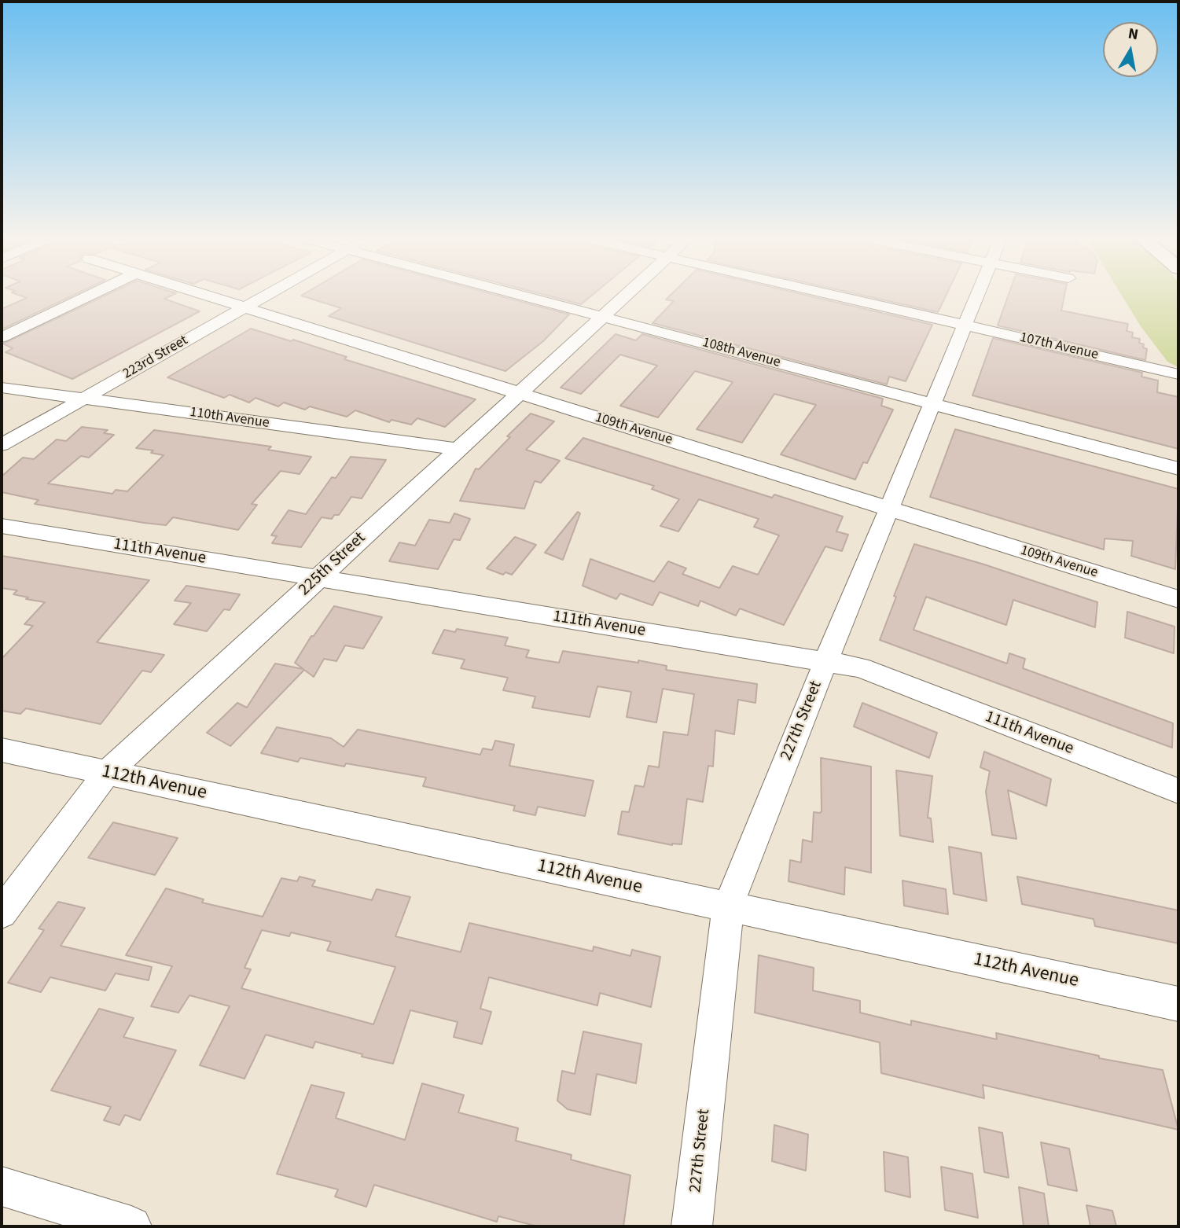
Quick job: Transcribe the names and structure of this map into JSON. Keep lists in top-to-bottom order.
{
  "streets": {
    "street": [
      "107th Avenue",
      "108th Avenue",
      "223rd Street",
      "110th Avenue",
      "109th Avenue",
      "111th Avenue",
      "225th Street",
      "227th Street",
      "112th Avenue"
    ]
  },
  "crossings": [
    ["107th Avenue", "227th Street"],
    ["108th Avenue", "225th Street"],
    ["108th Avenue", "227th Street"],
    ["223rd Street", "110th Avenue"],
    ["223rd Street", "109th Avenue"],
    ["110th Avenue", "225th Street"],
    ["109th Avenue", "225th Street"],
    ["109th Avenue", "227th Street"],
    ["111th Avenue", "225th Street"],
    ["111th Avenue", "227th Street"],
    ["225th Street", "112th Avenue"],
    ["227th Street", "112th Avenue"]
  ],
  "north": "top"
}
